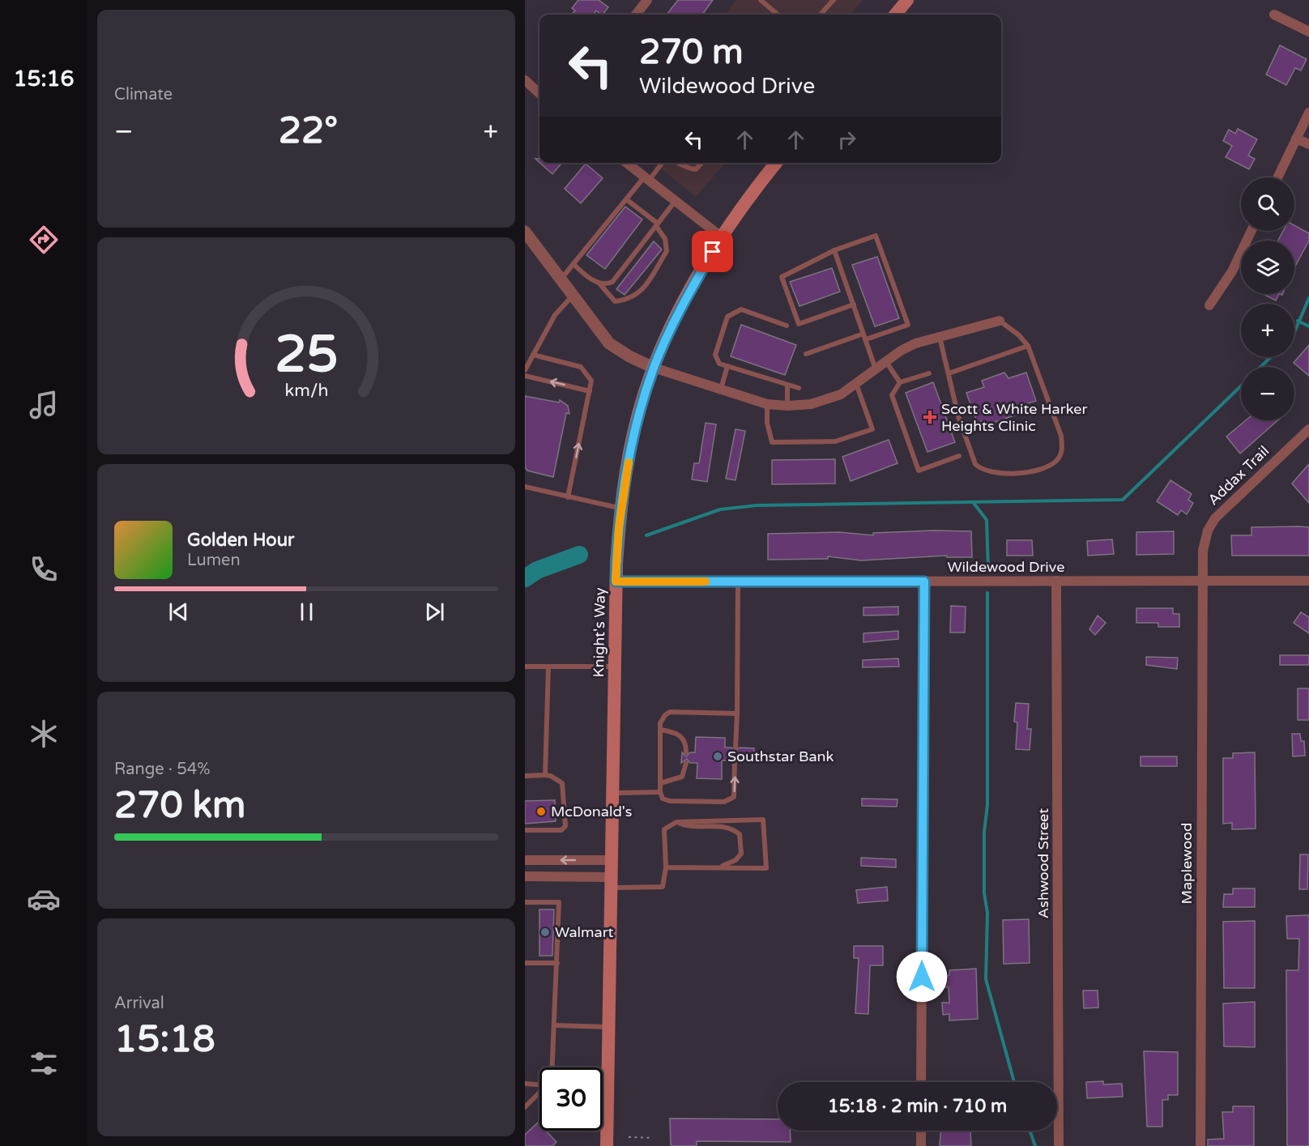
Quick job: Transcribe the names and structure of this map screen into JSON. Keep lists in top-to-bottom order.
{
  "streets": {
    "main road": ["Knight's Way"],
    "street": [
      "Addax Trail",
      "Wildewood Drive",
      "Ashwood Street",
      "Maplewood"
    ]
  },
  "crossings": [
    ["Addax Trail", "Wildewood Drive"],
    ["Addax Trail", "Maplewood"],
    ["Wildewood Drive", "Knight's Way"],
    ["Wildewood Drive", "Ashwood Street"],
    ["Wildewood Drive", "Maplewood"]
  ],
  "places": {
    "health": ["Scott & White Harker Heights Clinic"],
    "other": ["Southstar Bank", "McDonald's", "Walmart"]
  },
  "page": {
    "tabs": "15:16",
    "tile": [
      "Climate",
      ["Range · 54%", "270 km"],
      ["Arrival", "15:18"]
    ],
    "turn": ["270 m", "Wildewood Drive"],
    "heat": ["−", "22°", "+"],
    "map_buttons": ["+", "−"],
    "song": ["Golden Hour", "Lumen"],
    "limit": "30",
    "trip": "15:18 · 2 min · 710 m",
    "gauge": ["25", "km/h"]
  }
}
